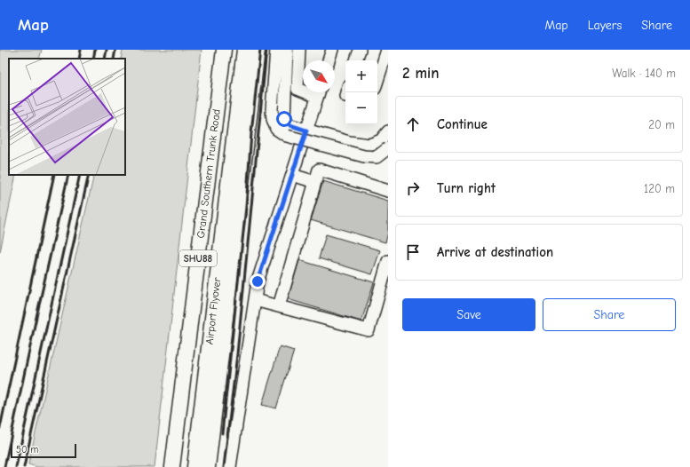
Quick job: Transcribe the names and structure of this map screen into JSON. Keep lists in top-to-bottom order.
{
  "streets": {
    "main road": ["Grand Southern Trunk Road", "SHU88", "Airport Flyover"]
  },
  "scale_bar": "50 m",
  "north": "bottom right",
  "page": {
    "header": "Map",
    "nav": ["Map", "Layers", "Share"],
    "heading": ["2 min", "Walk · 140 m"],
    "map_buttons": ["+", "−"],
    "list": [
      ["Continue", "20 m"],
      ["Turn right", "120 m"],
      "Arrive at destination"
    ],
    "buttons": ["Save", "Share"],
    "scale": "50 m"
  }
}
